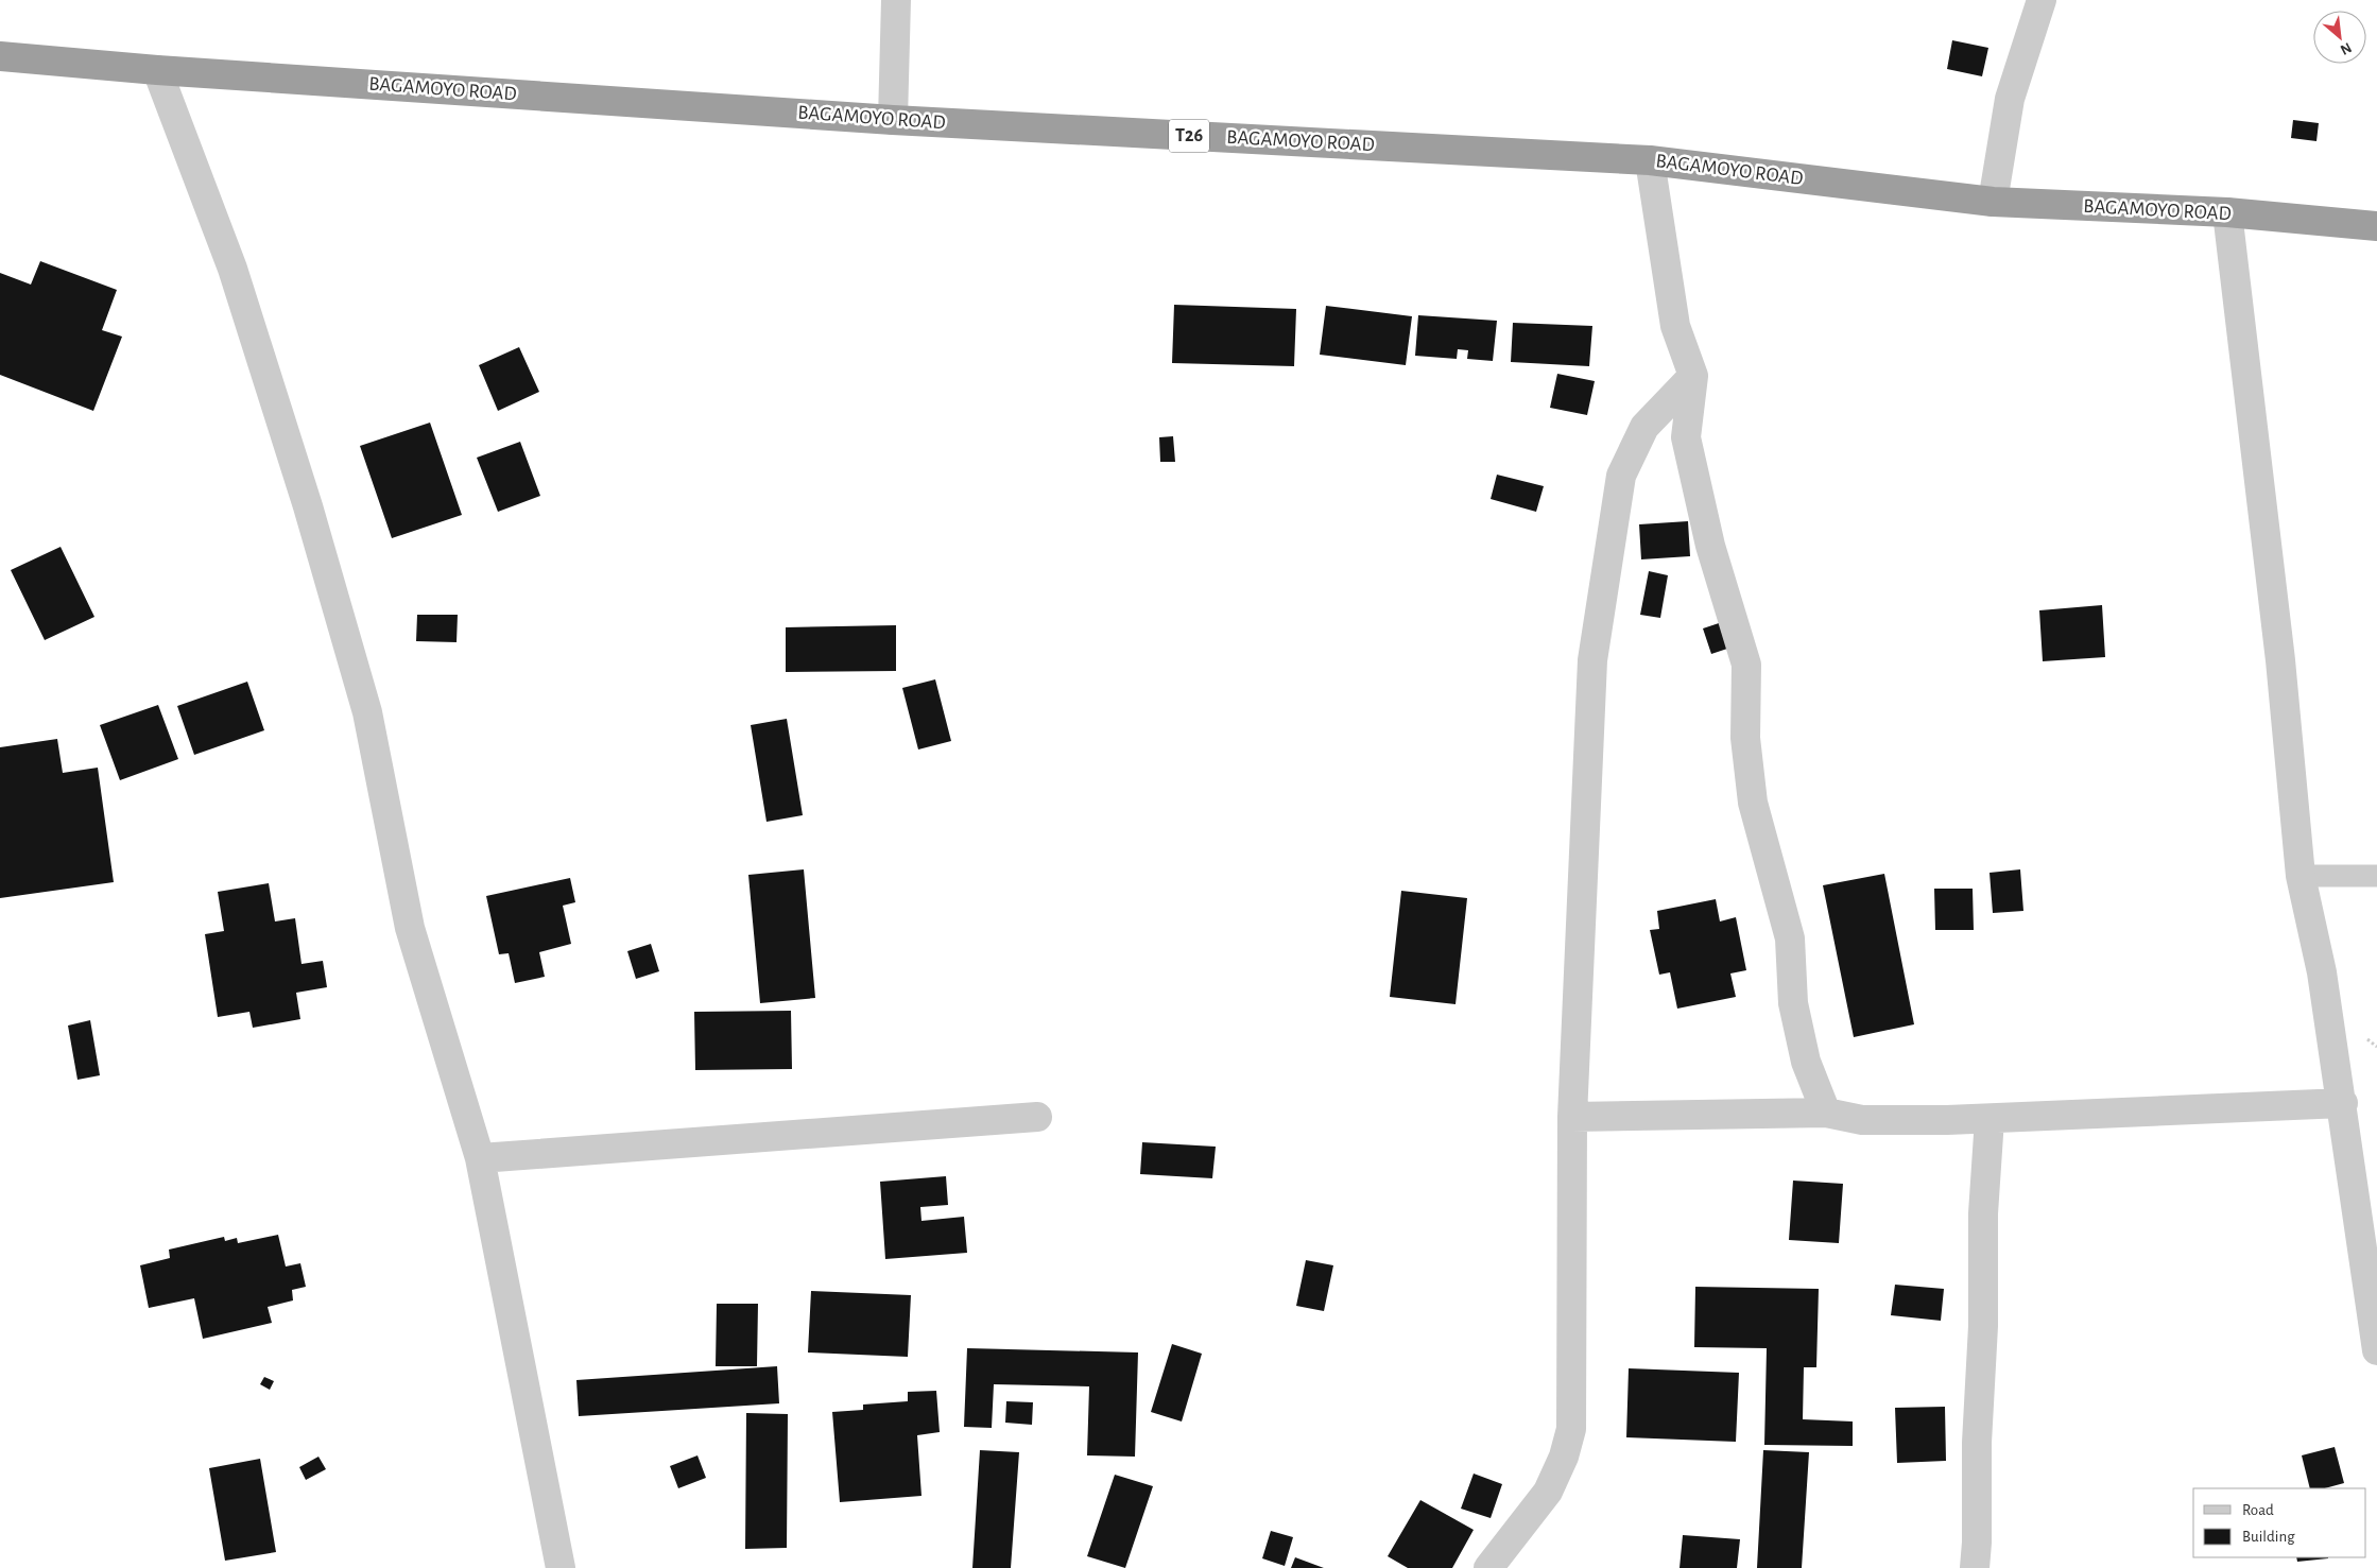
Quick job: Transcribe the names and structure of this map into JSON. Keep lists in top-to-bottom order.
{
  "streets": {
    "highway": ["BAGAMOYO ROAD", "T26"]
  },
  "legend": ["Road", "Building"],
  "north": "bottom right"
}
